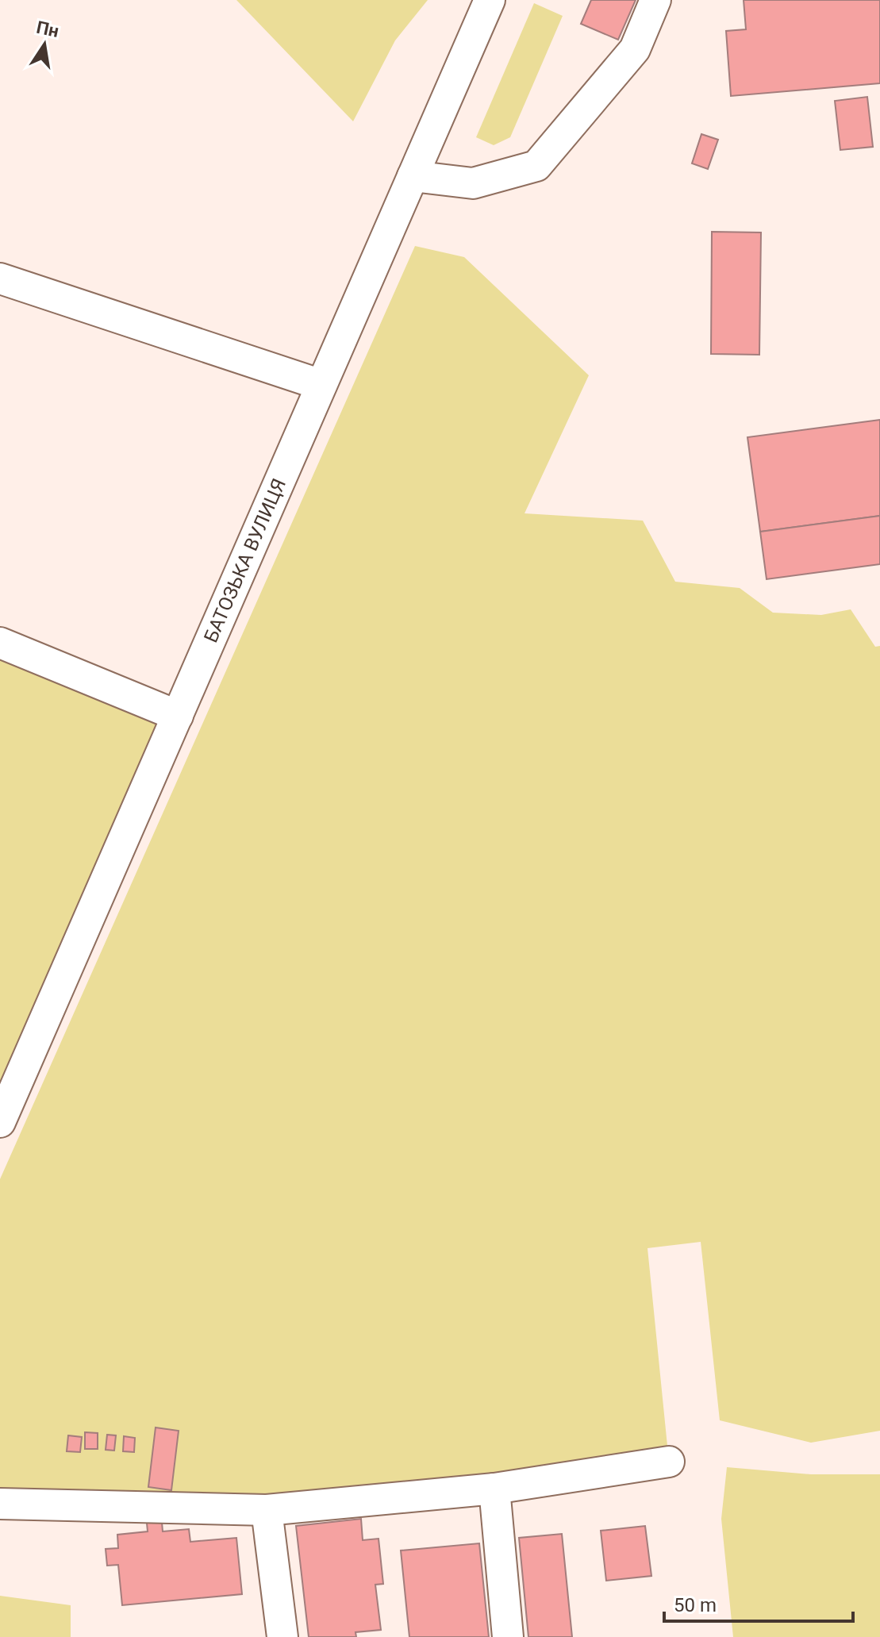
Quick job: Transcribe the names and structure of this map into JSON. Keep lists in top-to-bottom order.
{
  "streets": {
    "street": ["БАТОЗЬКА ВУЛИЦЯ"]
  },
  "scale_bar": "50 m",
  "north": "top"
}
